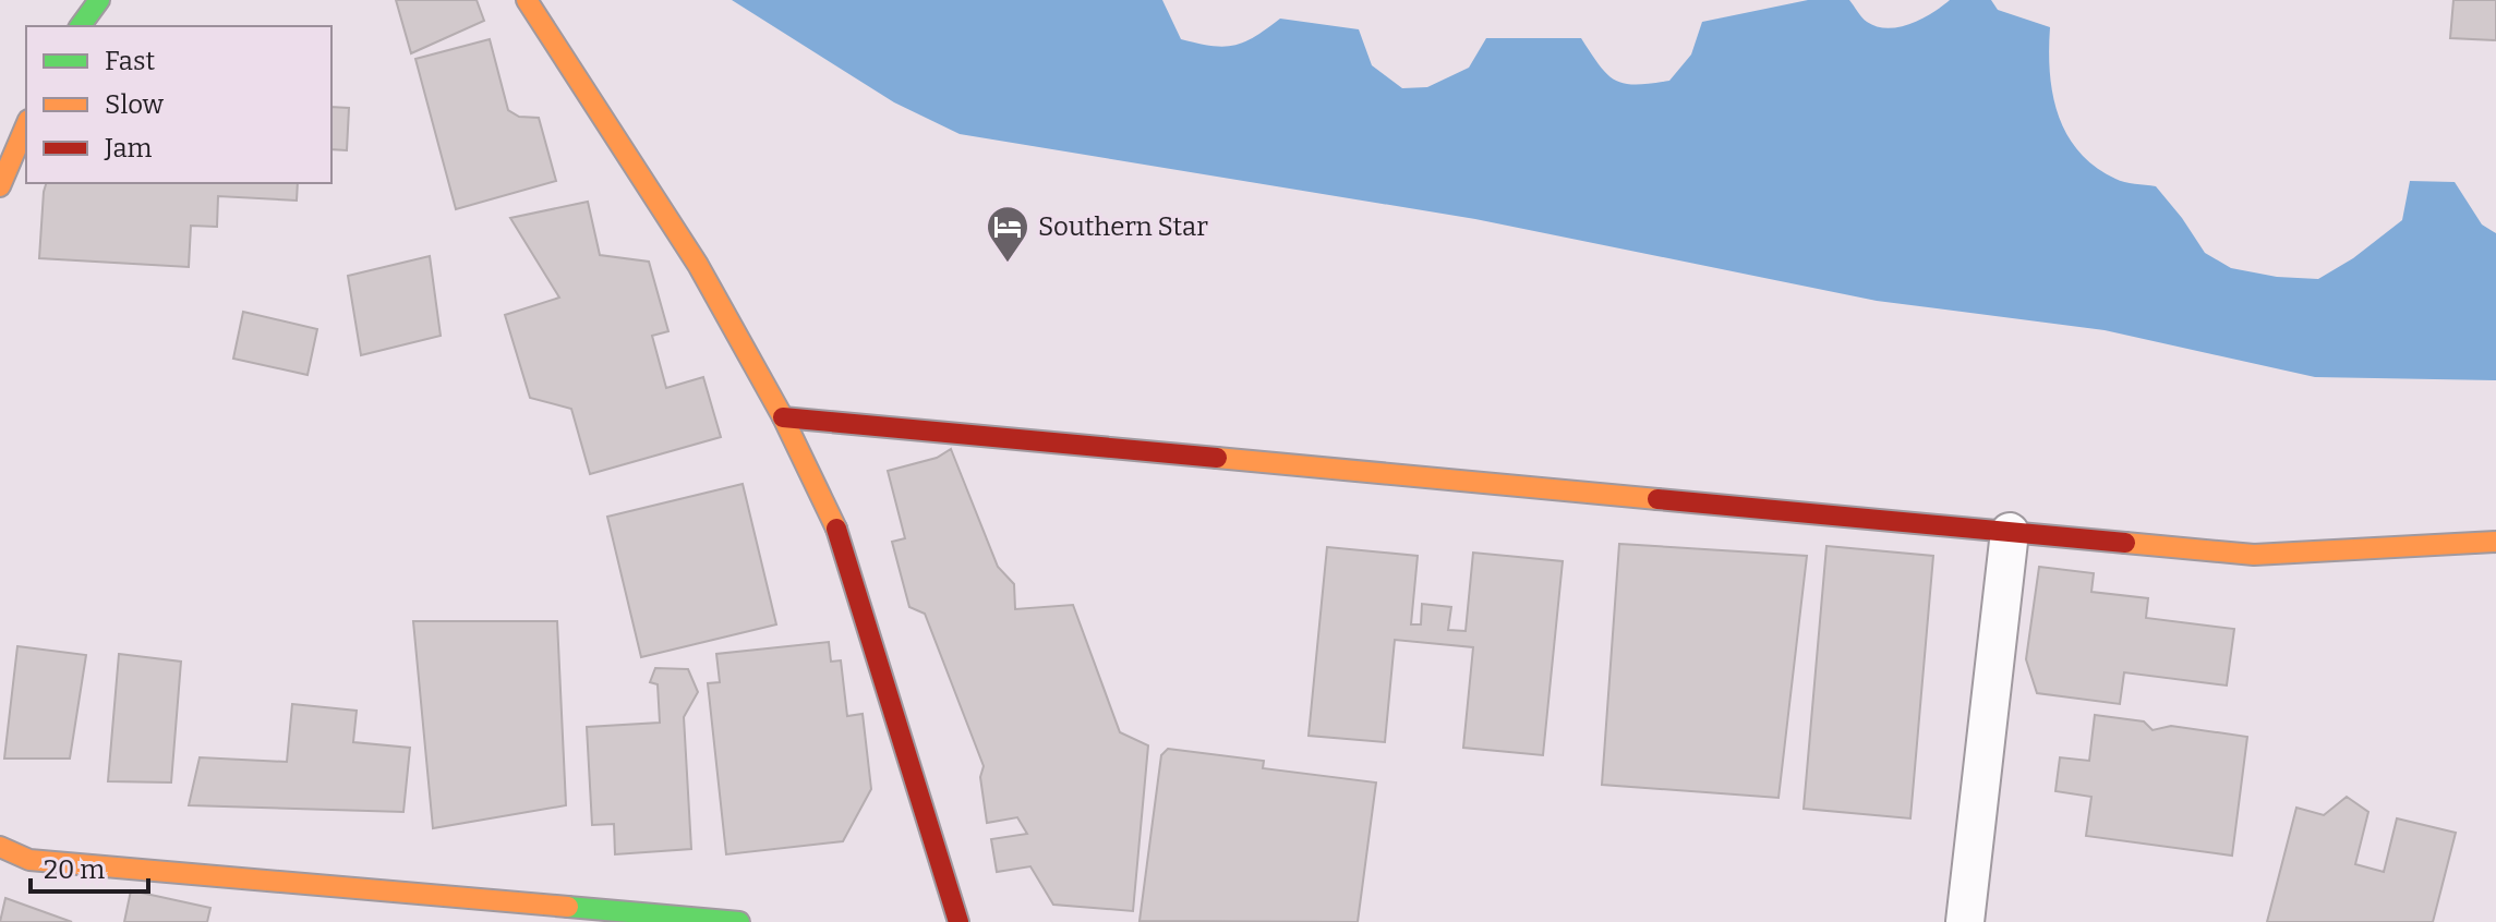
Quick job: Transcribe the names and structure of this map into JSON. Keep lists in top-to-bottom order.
{
  "places": {
    "hotel": ["Southern Star"]
  },
  "legend": ["Fast", "Slow", "Jam"],
  "scale_bar": "20 m"
}
